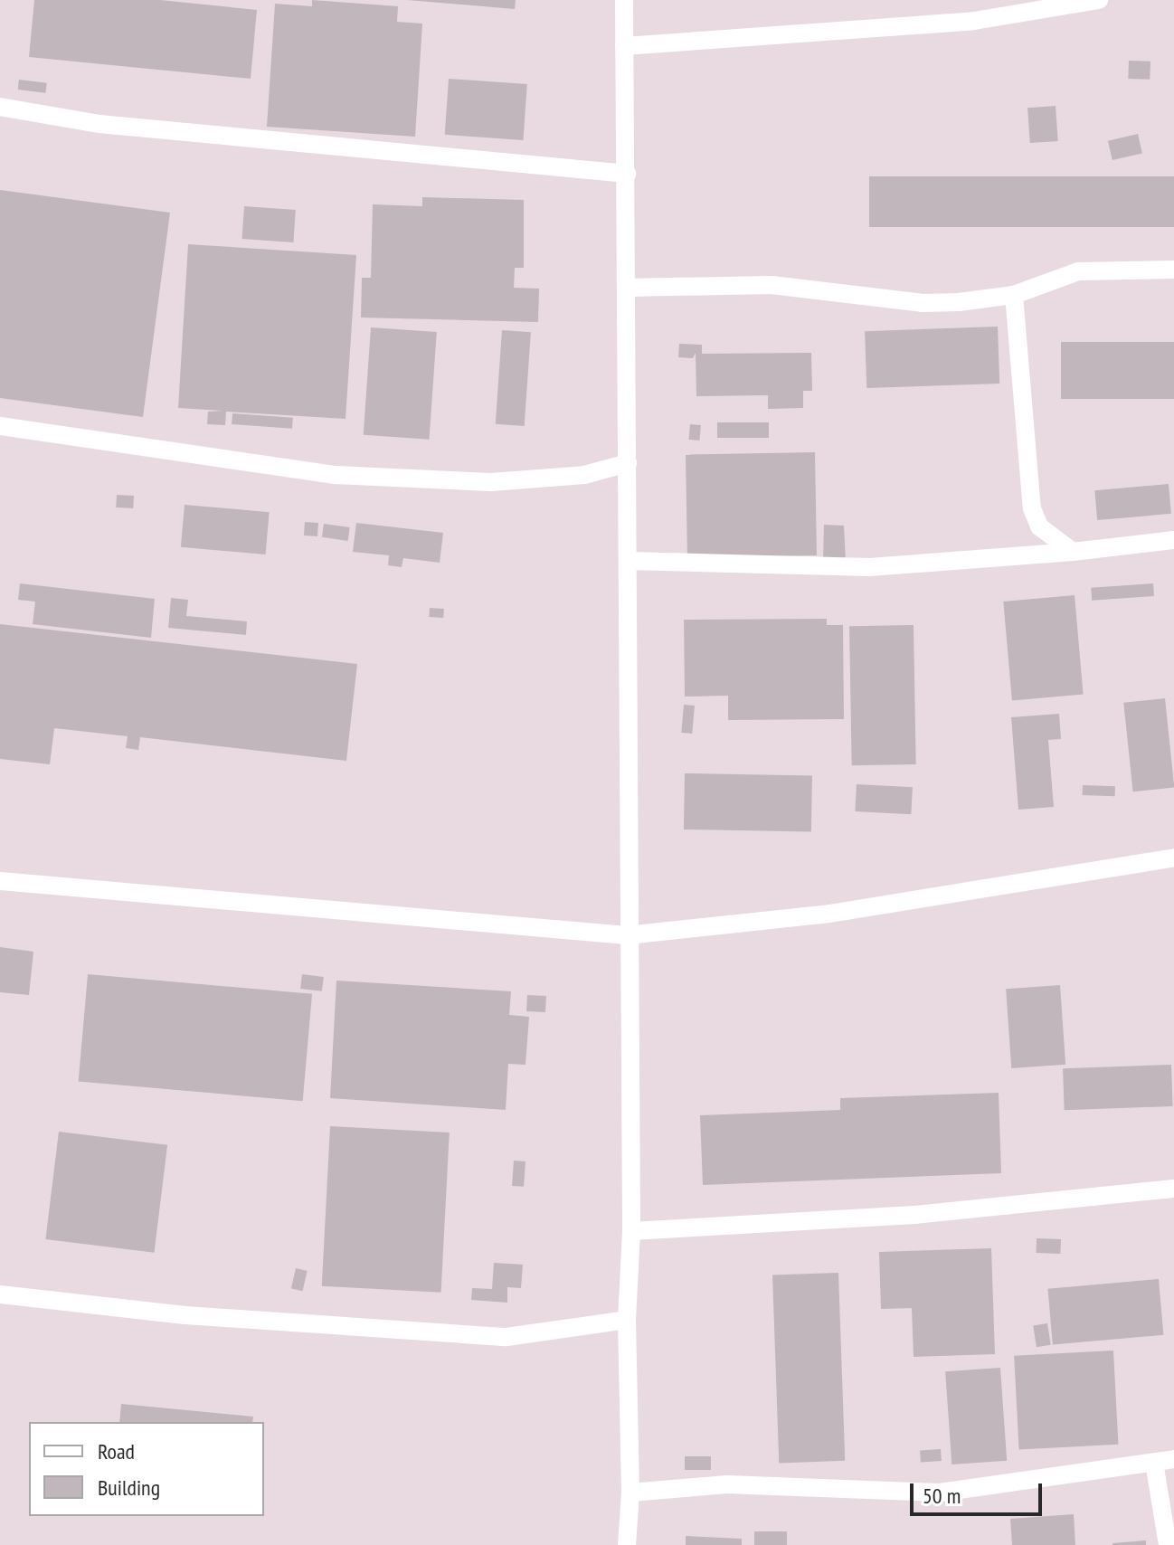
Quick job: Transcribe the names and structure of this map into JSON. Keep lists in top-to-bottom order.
{
  "legend": ["Road", "Building"],
  "scale_bar": "50 m"
}
